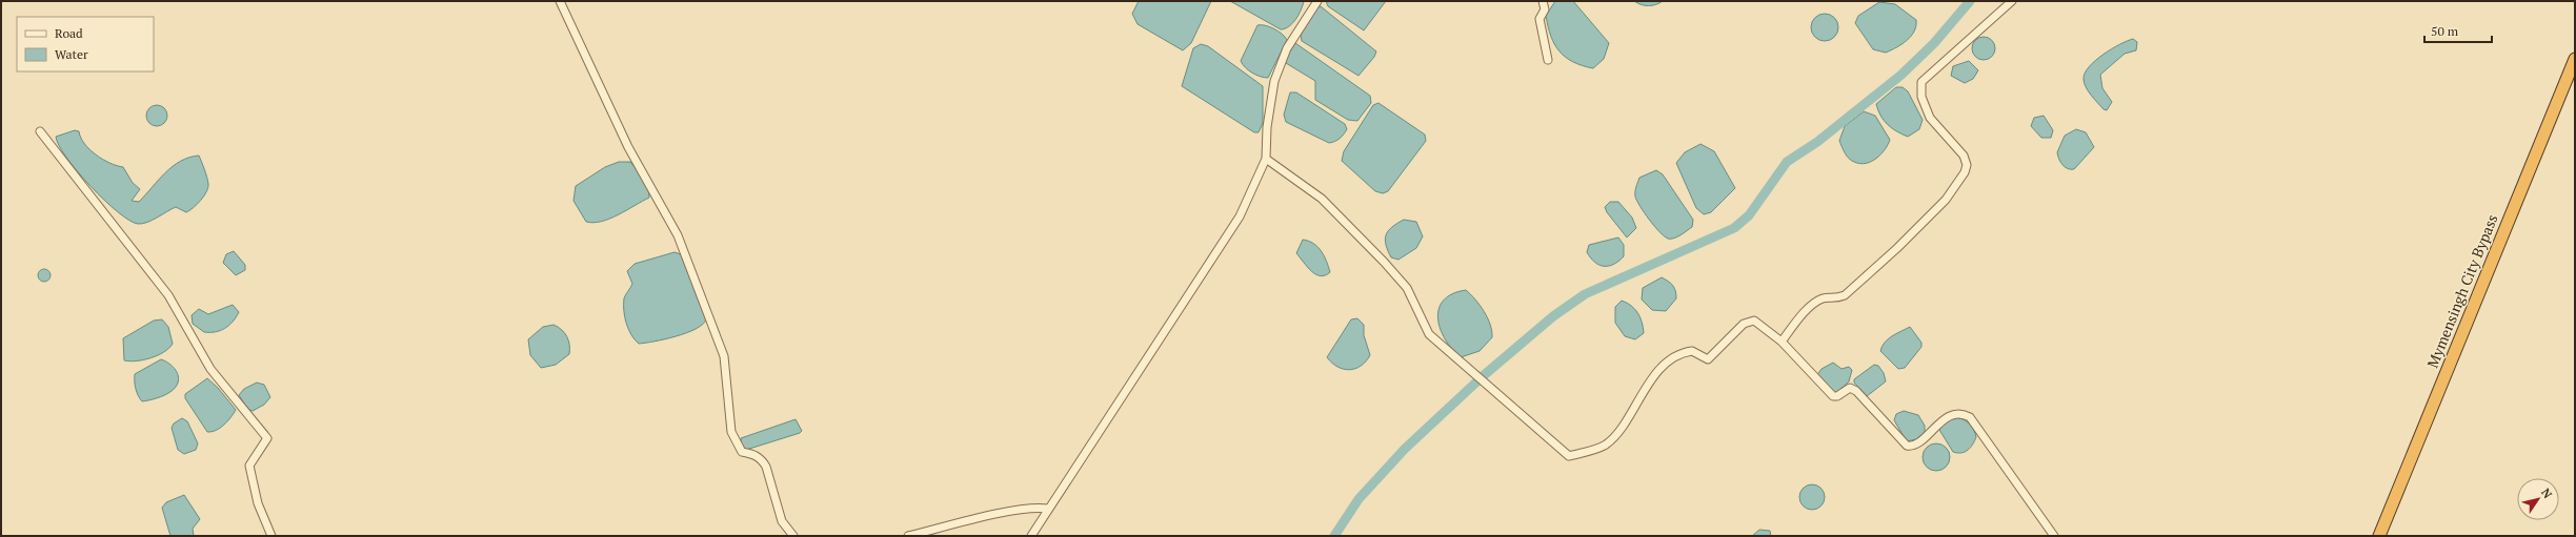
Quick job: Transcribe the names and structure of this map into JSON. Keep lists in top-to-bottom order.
{
  "streets": {
    "highway": ["Mymensingh City Bypass"]
  },
  "legend": ["Road", "Water"],
  "scale_bar": "50 m",
  "north": "top right"
}
